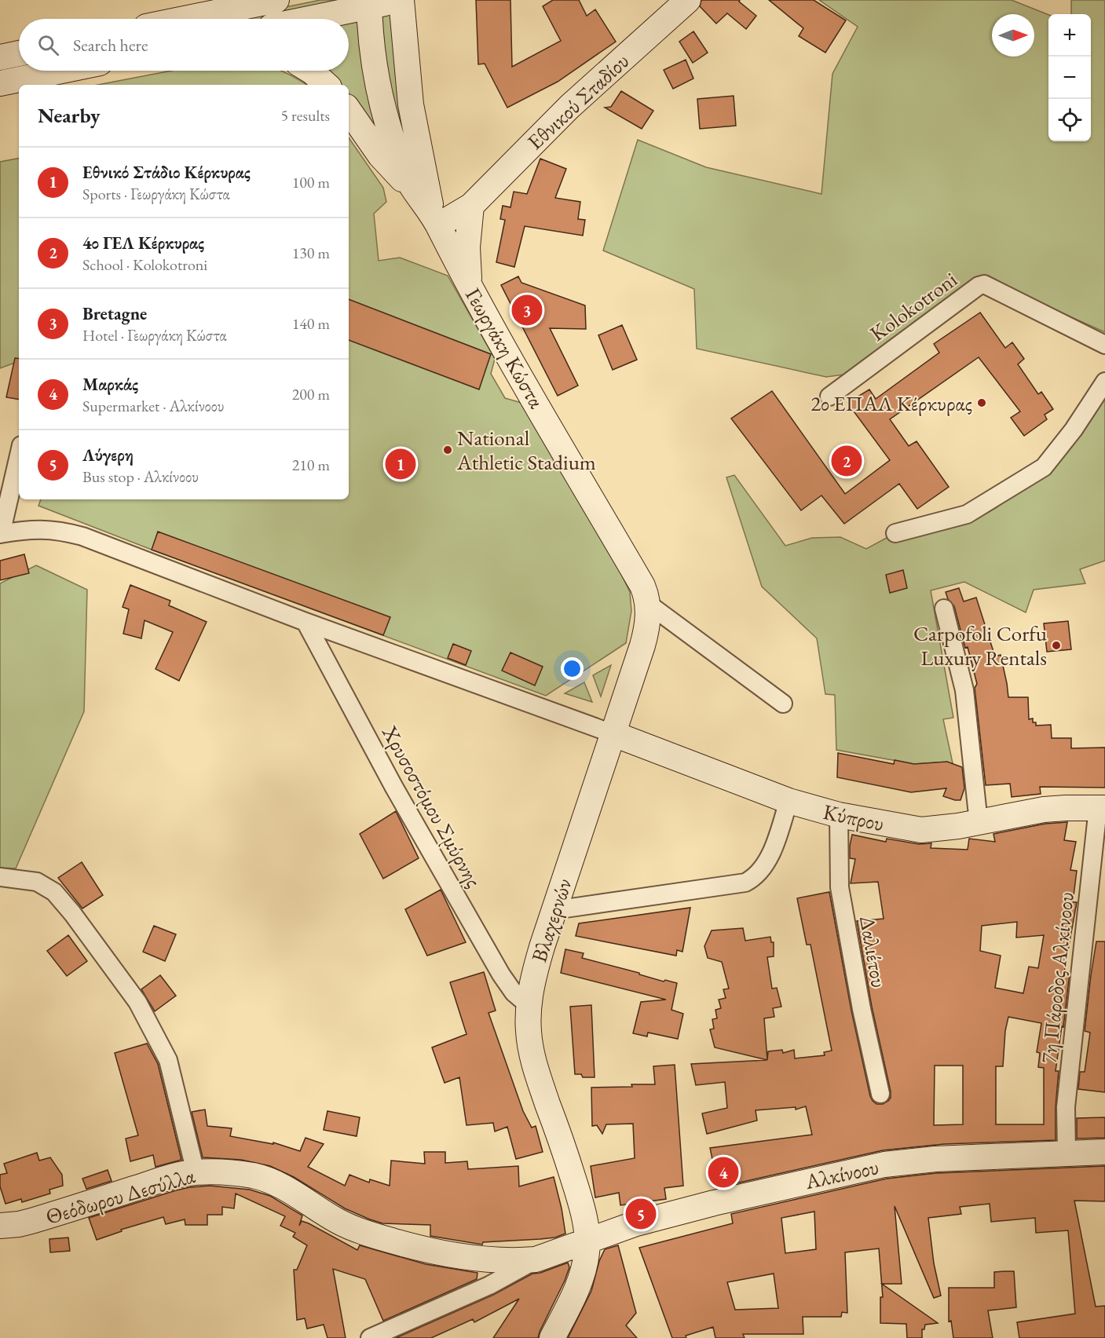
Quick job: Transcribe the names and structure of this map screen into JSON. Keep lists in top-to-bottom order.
{
  "streets": {
    "main road": [
      "Εθνικού Σταδίου",
      "Γεωργάκη Κώστα",
      "Κύπρου",
      "Βλαχερνών",
      "Αλκίνοου",
      "Θεόδωρου Δεσύλλα"
    ],
    "street": [
      "Kolokotroni",
      "Χρυσοστόμου Σμύρνης",
      "Δαλιέτου",
      "7η Πάροδος Αλκίνοου"
    ]
  },
  "crossings": [
    ["Εθνικού Σταδίου", "Γεωργάκη Κώστα"],
    ["Γεωργάκη Κώστα", "Βλαχερνών"],
    ["Χρυσοστόμου Σμύρνης", "Βλαχερνών"],
    ["Κύπρου", "Βλαχερνών"],
    ["Κύπρου", "Δαλιέτου"],
    ["Κύπρου", "7η Πάροδος Αλκίνοου"],
    ["Βλαχερνών", "Αλκίνοου"],
    ["Βλαχερνών", "Θεόδωρου Δεσύλλα"],
    ["7η Πάροδος Αλκίνοου", "Αλκίνοου"],
    ["Αλκίνοου", "Θεόδωρου Δεσύλλα"]
  ],
  "places": ["2ο ΕΠΑΛ Κέρκυρας", "National Athletic Stadium", "Carpofoli Corfu Luxury Rentals"],
  "north": "right",
  "page": {
    "map_buttons": ["+", "−"],
    "search": "Search here",
    "heading": ["Nearby", "5 results"],
    "list": [
      {
        "mark": "1",
        "name": "Εθνικό Στάδιο Κέρκυρας",
        "note": "Sports · Γεωργάκη Κώστα",
        "value": "100 m"
      },
      {
        "mark": "2",
        "name": "4ο ΓΕΛ Κέρκυρας",
        "note": "School · Kolokotroni",
        "value": "130 m"
      },
      {
        "mark": "3",
        "name": "Bretagne",
        "note": "Hotel · Γεωργάκη Κώστα",
        "value": "140 m"
      },
      {
        "mark": "4",
        "name": "Μαρκάς",
        "note": "Supermarket · Αλκίνοου",
        "value": "200 m"
      },
      {
        "mark": "5",
        "name": "Λύγερη",
        "note": "Bus stop · Αλκίνοου",
        "value": "210 m"
      }
    ],
    "pins": [
      "3",
      "2",
      "1",
      "4",
      "5"
    ]
  }
}
